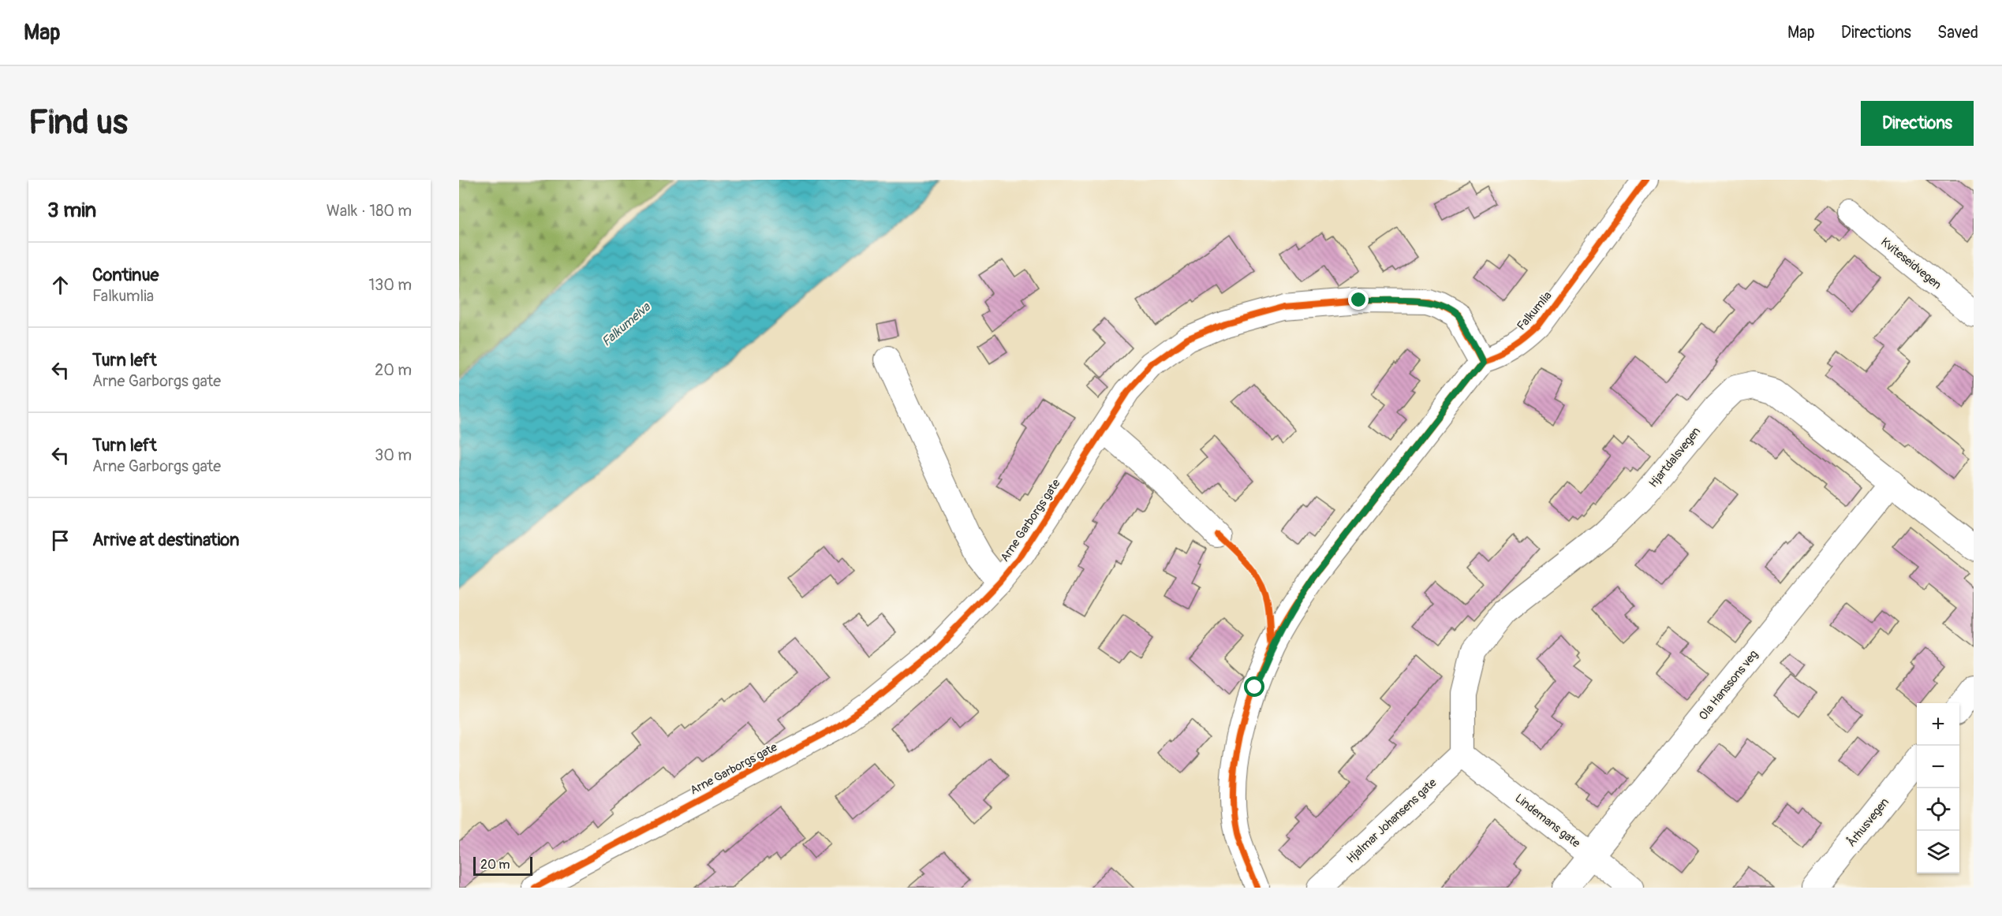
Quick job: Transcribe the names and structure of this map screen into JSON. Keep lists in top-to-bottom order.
{
  "streets": {
    "street": [
      "Kviteseidvegen",
      "Falkumlia",
      "Hjartdalsvegen",
      "Arne Garborgs gate",
      "Ola Hanssons veg",
      "Hjalmar Johansens gate",
      "Lindemans gate",
      "Århusvegen"
    ]
  },
  "crossings": [
    ["Falkumlia", "Arne Garborgs gate"],
    ["Hjartdalsvegen", "Ola Hanssons veg"],
    ["Hjartdalsvegen", "Hjalmar Johansens gate"],
    ["Hjartdalsvegen", "Lindemans gate"],
    ["Ola Hanssons veg", "Lindemans gate"],
    ["Hjalmar Johansens gate", "Lindemans gate"]
  ],
  "water": ["Falkumelva"],
  "scale_bar": "20 m",
  "page": {
    "header": "Map",
    "nav": ["Map", "Directions", "Saved"],
    "buttons": "Directions",
    "title": "Find us",
    "heading": ["3 min", "Walk · 180 m"],
    "list": [
      ["Continue", "Falkumlia", "130 m"],
      ["Turn left", "Arne Garborgs gate", "20 m"],
      ["Turn left", "Arne Garborgs gate", "30 m"],
      "Arrive at destination"
    ],
    "map_buttons": ["+", "−"],
    "scale": "20 m"
  }
}
